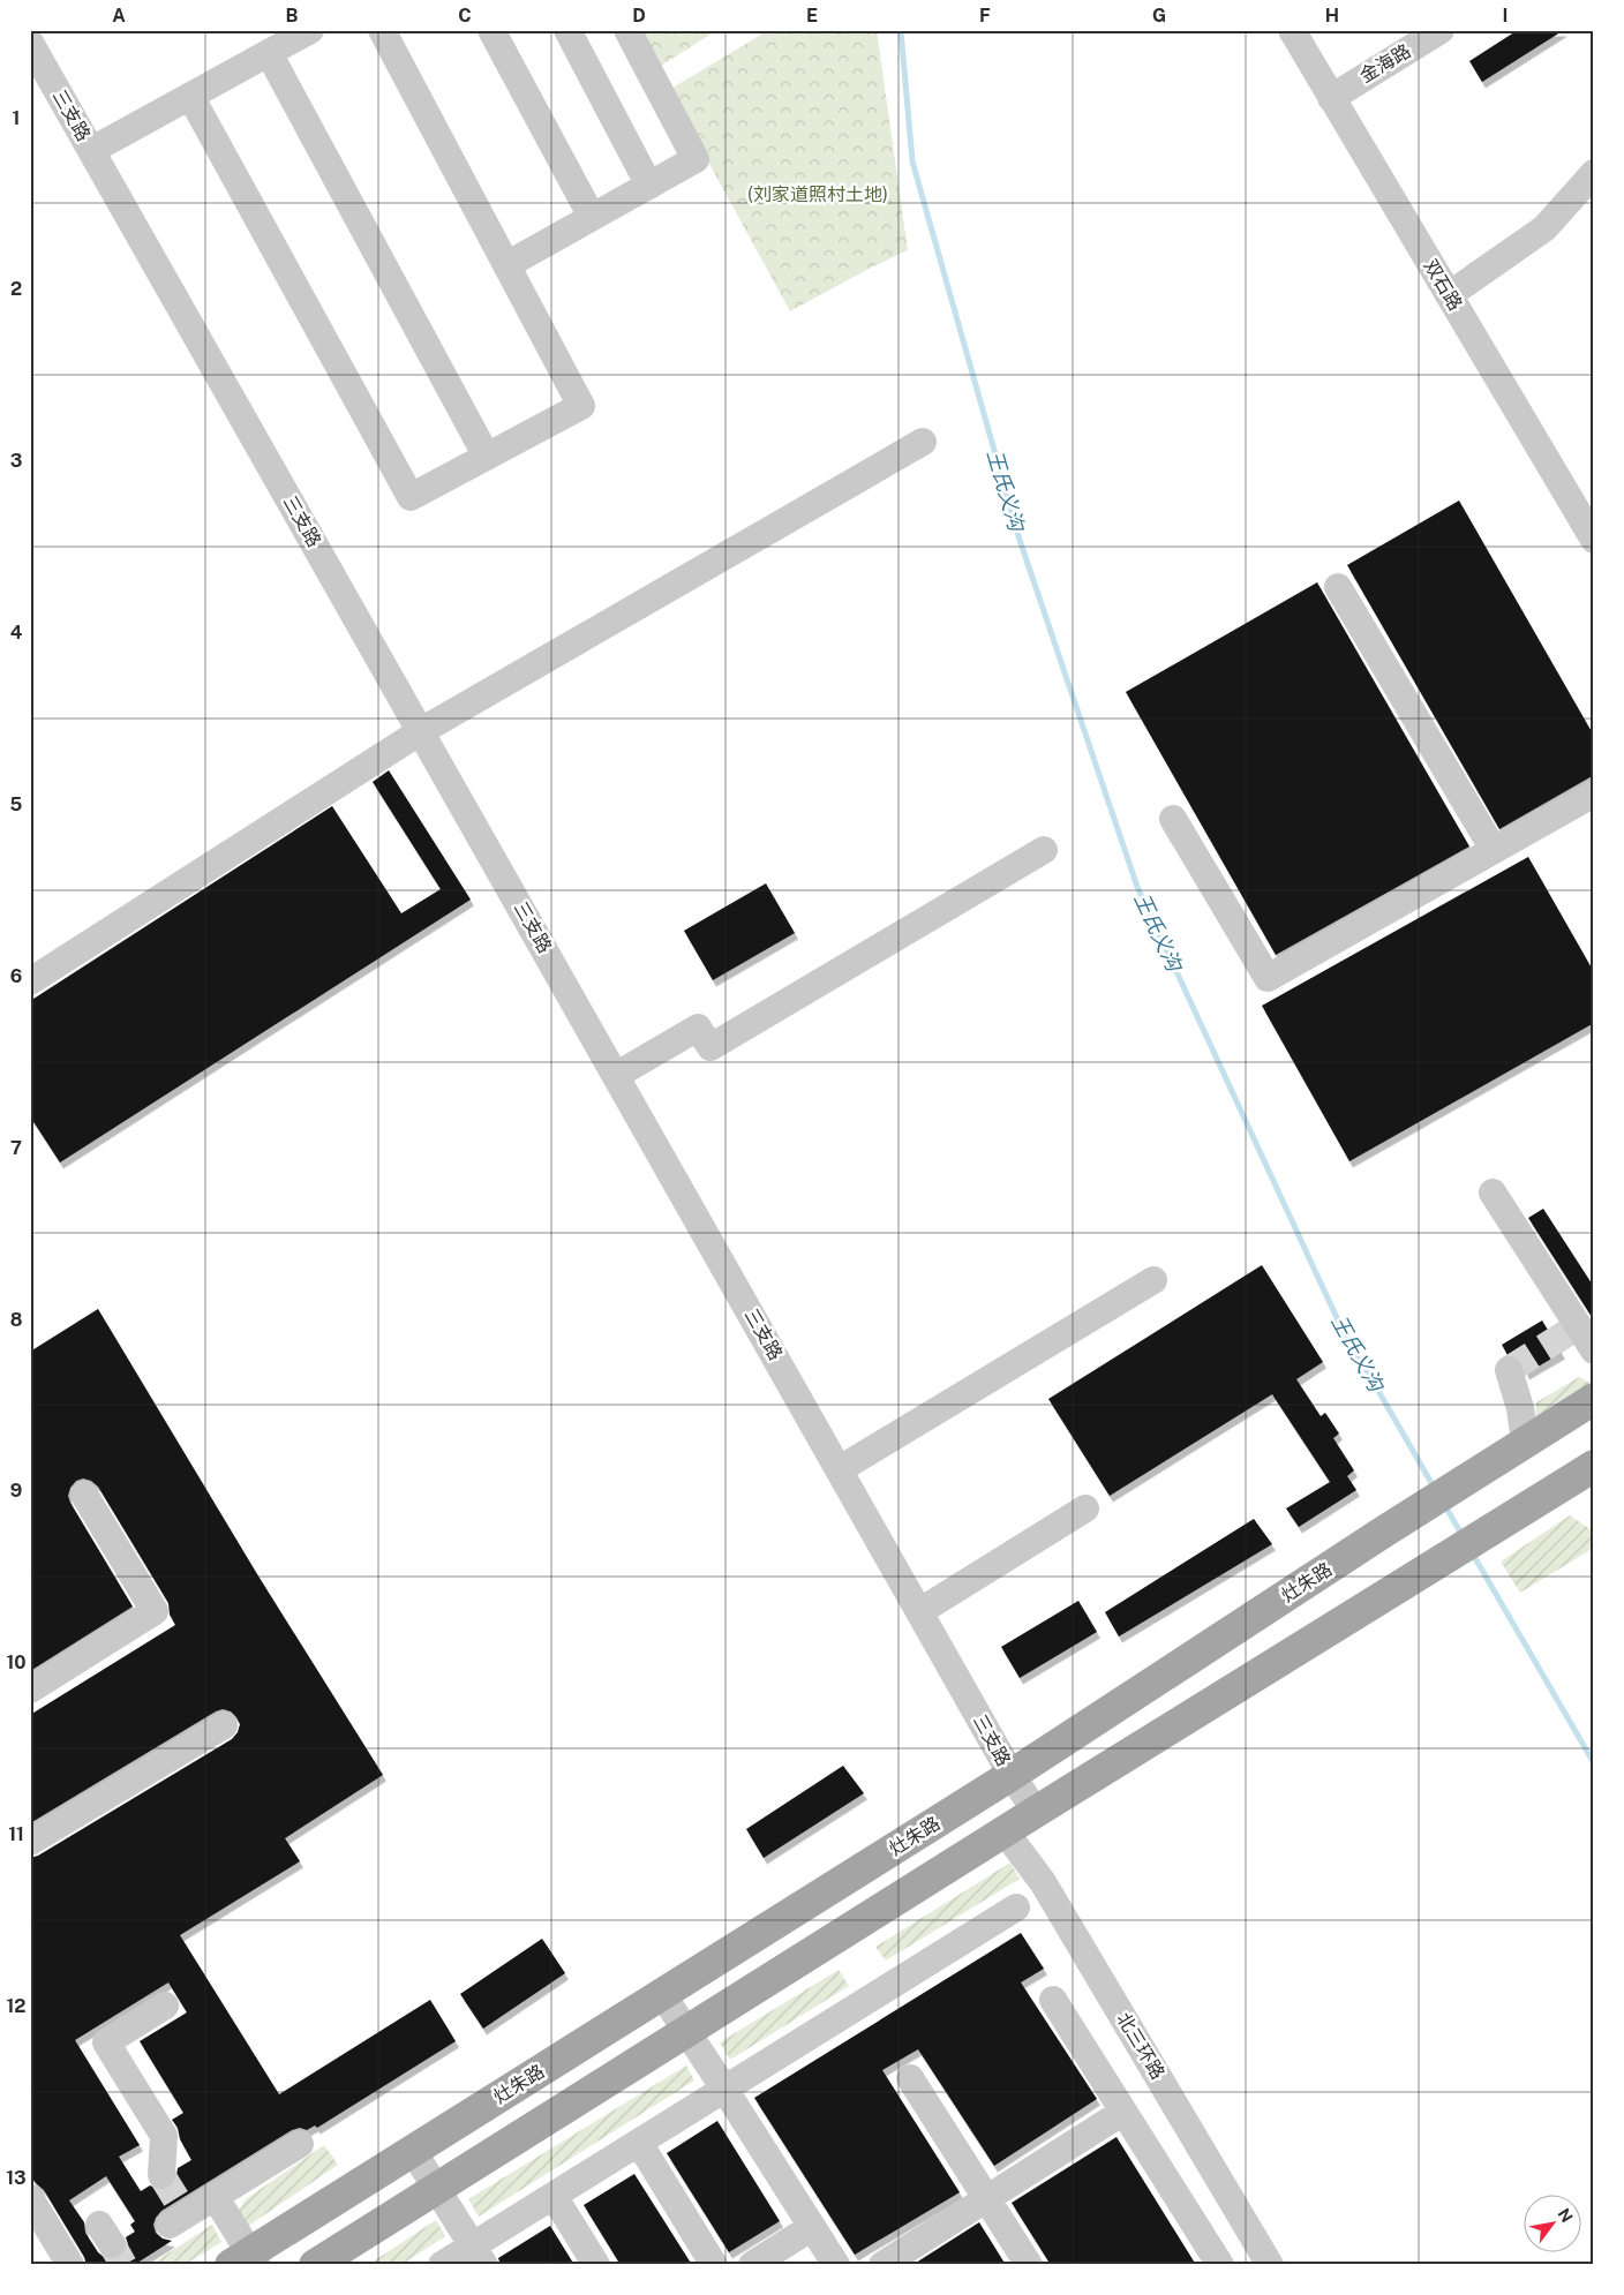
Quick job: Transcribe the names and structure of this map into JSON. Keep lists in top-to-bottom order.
{
  "streets": {
    "main road": ["灶朱路"],
    "street": [
      "金海路",
      "三支路",
      "双石路",
      "北三环路"
    ]
  },
  "crossings": [
    ["金海路", "双石路"],
    ["三支路", "灶朱路"]
  ],
  "water": ["王氏义沟"],
  "parks": ["(刘家道照村土地)"],
  "north": "top right",
  "grid": {
    "columns": [
      "A",
      "B",
      "C",
      "D",
      "E",
      "F",
      "G",
      "H",
      "I"
    ],
    "rows": [
      "1",
      "2",
      "3",
      "4",
      "5",
      "6",
      "7",
      "8",
      "9",
      "10",
      "11",
      "12",
      "13"
    ]
  }
}
